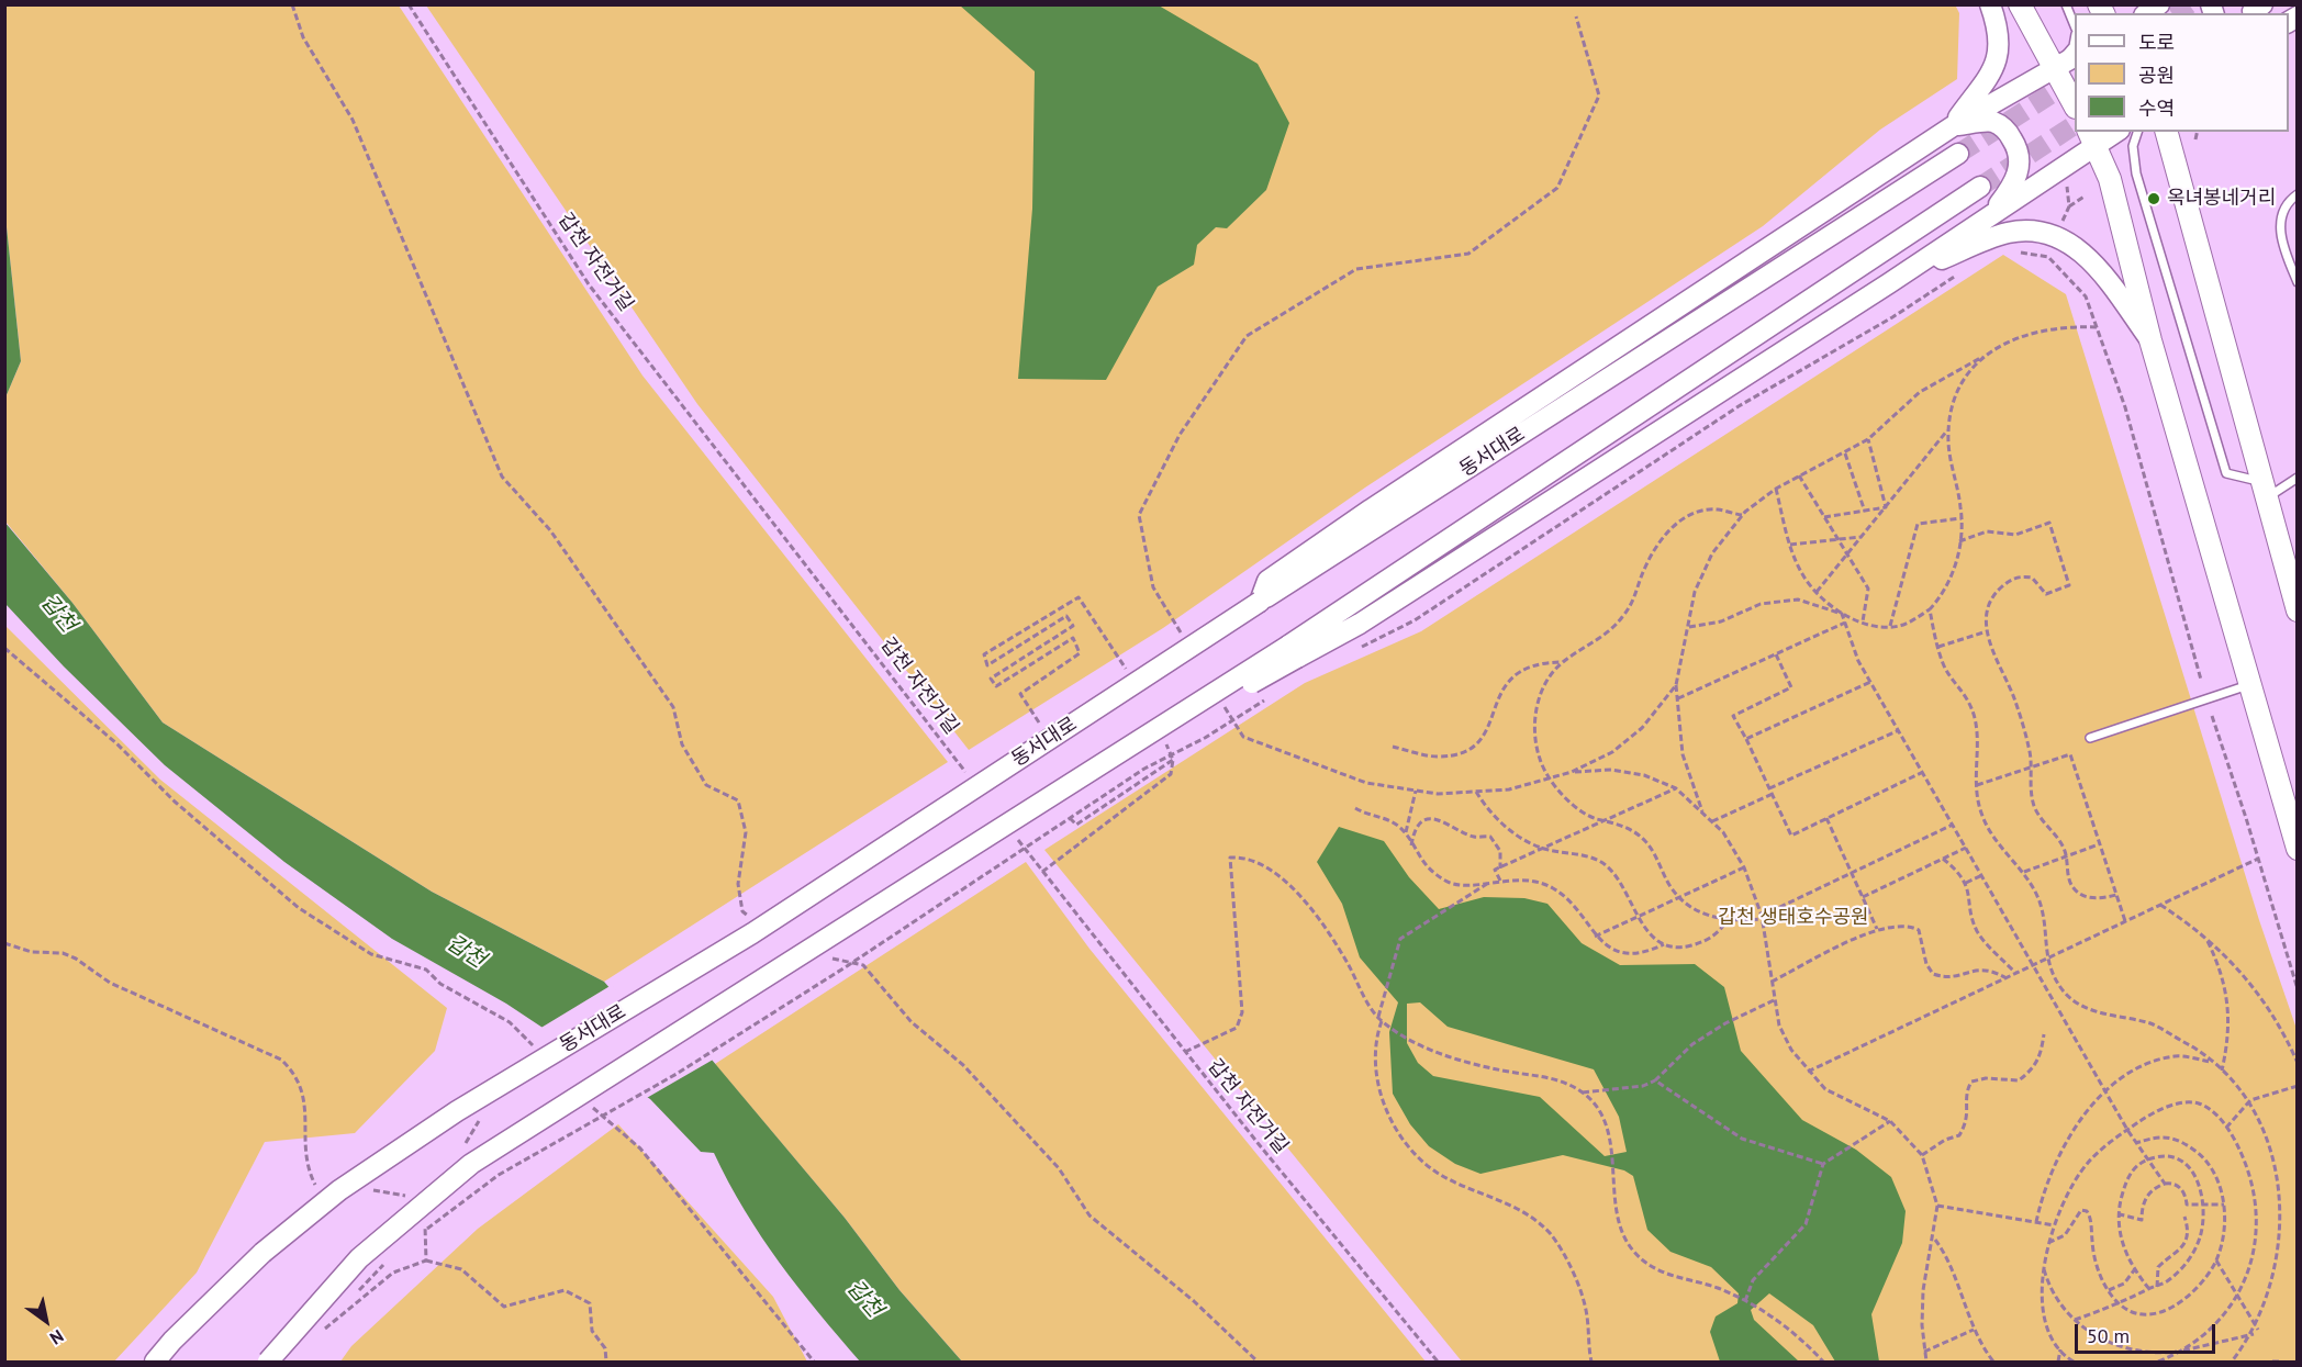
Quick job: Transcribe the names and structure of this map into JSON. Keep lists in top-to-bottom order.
{
  "streets": {
    "street": ["동서대로"],
    "path": ["갑천 자전거길"]
  },
  "water": ["갑천"],
  "parks": ["갑천 생태호수공원"],
  "places": ["옥녀봉네거리"],
  "legend": ["도로", "공원", "수역"],
  "scale_bar": "50 m",
  "north": "bottom right"
}
